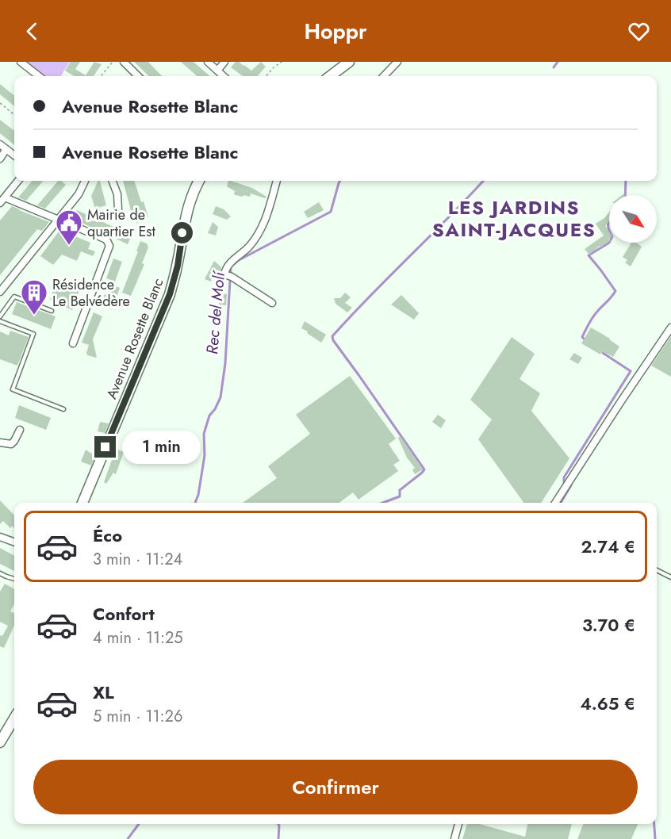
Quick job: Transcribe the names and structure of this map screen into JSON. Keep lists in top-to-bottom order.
{
  "streets": {
    "main road": ["Avenue Rosette Blanc"]
  },
  "districts": ["LES JARDINS SAINT-JACQUES"],
  "water": ["Rec del Molí"],
  "places": {
    "public building": ["Mairie de quartier Est"],
    "building": ["Résidence Le Belvédère"]
  },
  "north": "bottom right",
  "page": {
    "header": "Hoppr",
    "banner": ["Avenue Rosette Blanc", "Avenue Rosette Blanc"],
    "bubble": "1 min",
    "list": [
      {
        "name": "Éco",
        "note": "3 min · 11:24",
        "value": "2.74 €"
      },
      {
        "name": "Confort",
        "note": "4 min · 11:25",
        "value": "3.70 €"
      },
      {
        "name": "XL",
        "note": "5 min · 11:26",
        "value": "4.65 €"
      }
    ],
    "buttons": "Confirmer"
  }
}
